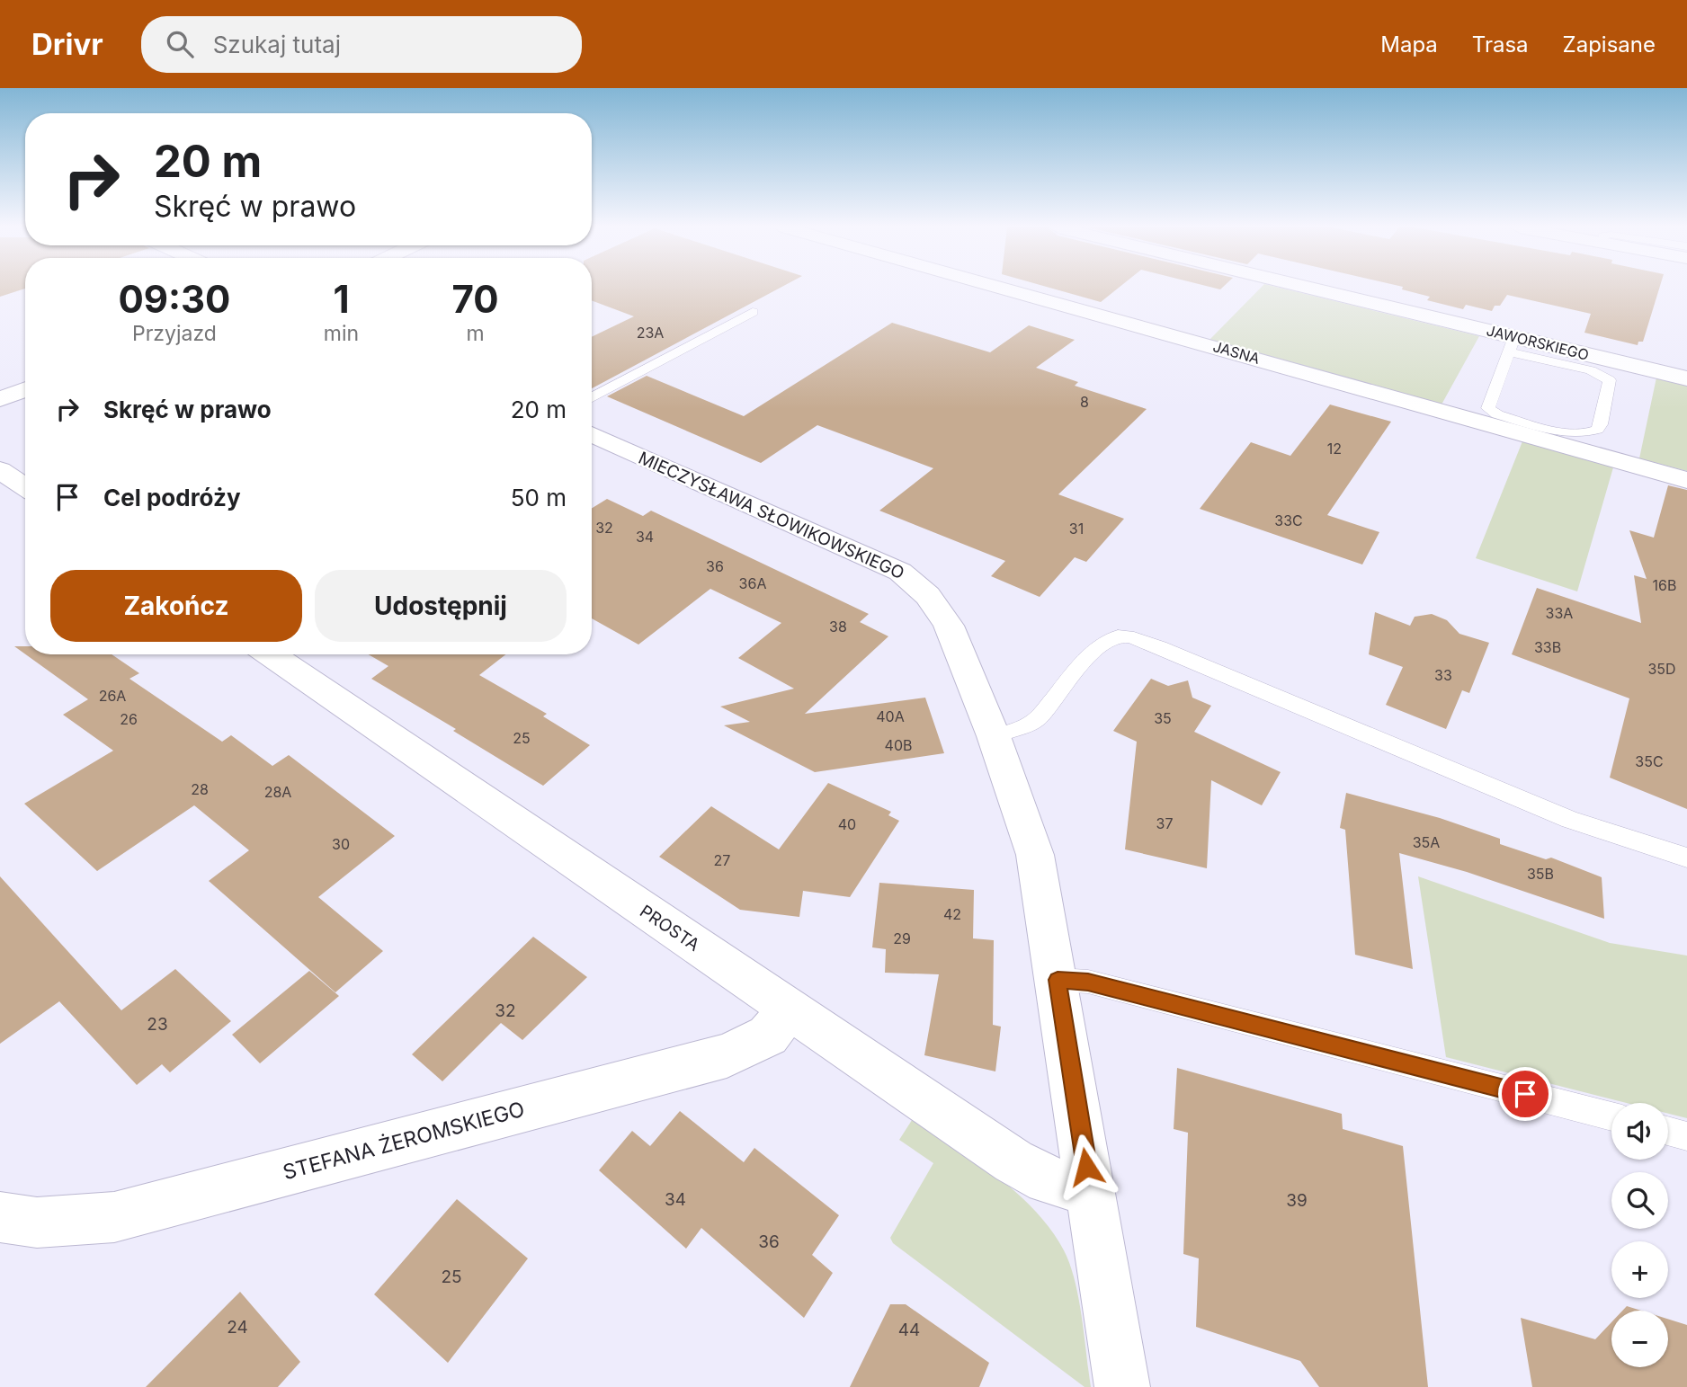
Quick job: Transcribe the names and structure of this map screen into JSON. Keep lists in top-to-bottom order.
{
  "streets": {
    "street": [
      "JAWORSKIEGO",
      "JASNA",
      "MIECZYSŁAWA SŁOWIKOWSKIEGO",
      "PROSTA",
      "STEFANA ŻEROMSKIEGO"
    ]
  },
  "crossings": [
    ["MIECZYSŁAWA SŁOWIKOWSKIEGO", "PROSTA"],
    ["PROSTA", "STEFANA ŻEROMSKIEGO"]
  ],
  "house_numbers": [
    "23A",
    "8",
    "12",
    "33C",
    "32",
    "31",
    "34",
    "36",
    "36A",
    "16B",
    "33A",
    "38",
    "33B",
    "35D",
    "33",
    "26A",
    "40A",
    "35",
    "26",
    "25",
    "40B",
    "35C",
    "28",
    "28A",
    "37",
    "40",
    "35A",
    "30",
    "27",
    "35B",
    "42",
    "29",
    "32",
    "23",
    "34",
    "39",
    "36",
    "25",
    "24",
    "44"
  ],
  "page": {
    "header": "Drivr",
    "search": "Szukaj tutaj",
    "nav": ["Mapa", "Trasa", "Zapisane"],
    "turn": ["20 m", "Skręć w prawo"],
    "eta": [
      "09:30",
      "Przyjazd",
      "1",
      "min",
      "70",
      "m"
    ],
    "list": [
      {
        "name": "Skręć w prawo",
        "value": "20 m"
      },
      {
        "name": "Cel podróży",
        "value": "50 m"
      }
    ],
    "buttons": ["Zakończ", "Udostępnij"],
    "map_buttons": ["+", "−"]
  }
}
